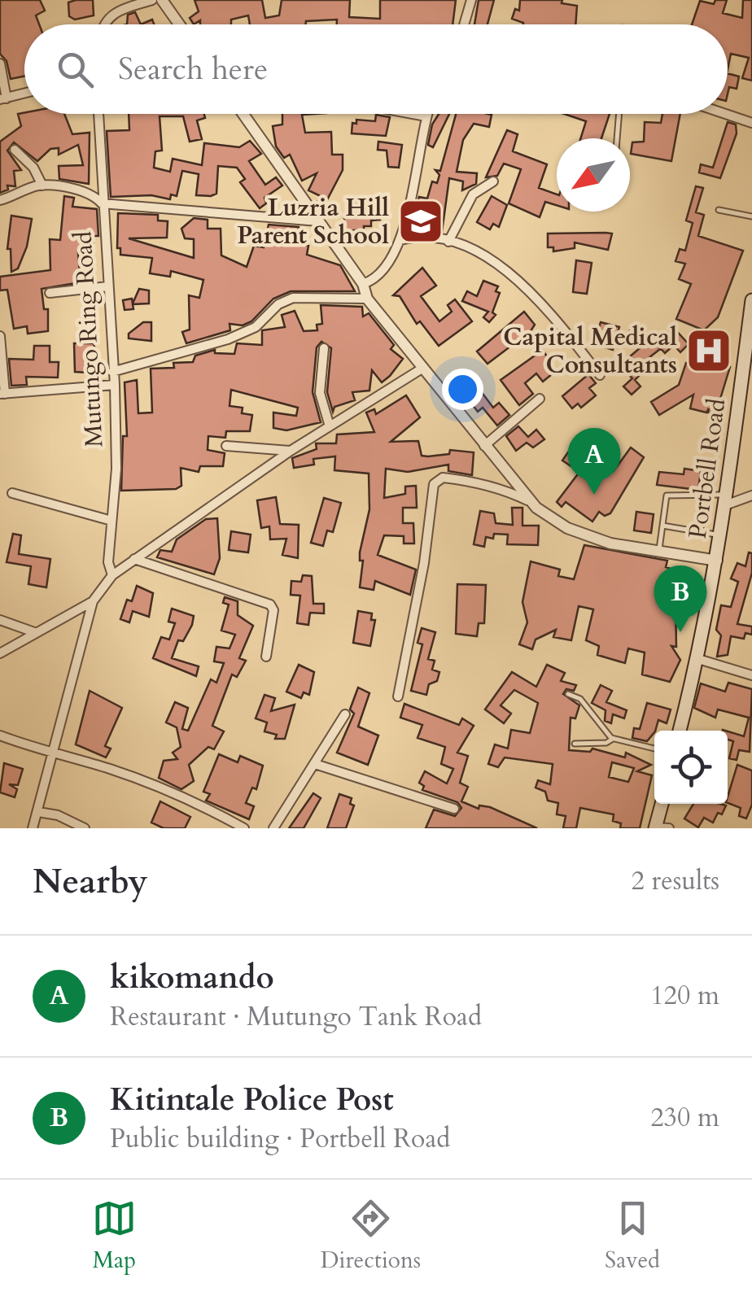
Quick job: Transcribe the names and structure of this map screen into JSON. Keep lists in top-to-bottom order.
{
  "streets": {
    "main road": ["Portbell Road"],
    "street": ["Mutungo Ring Road"]
  },
  "places": {
    "school or university": ["Luzria Hill Parent School"],
    "hospital": ["Capital Medical Consultants"]
  },
  "north": "bottom left",
  "page": {
    "search": "Search here",
    "pins": ["A", "B"],
    "heading": ["Nearby", "2 results"],
    "list": [
      {
        "mark": "A",
        "name": "kikomando",
        "note": "Restaurant · Mutungo Tank Road",
        "value": "120 m"
      },
      {
        "mark": "B",
        "name": "Kitintale Police Post",
        "note": "Public building · Portbell Road",
        "value": "230 m"
      }
    ],
    "nav": ["Map", "Directions", "Saved"]
  }
}
